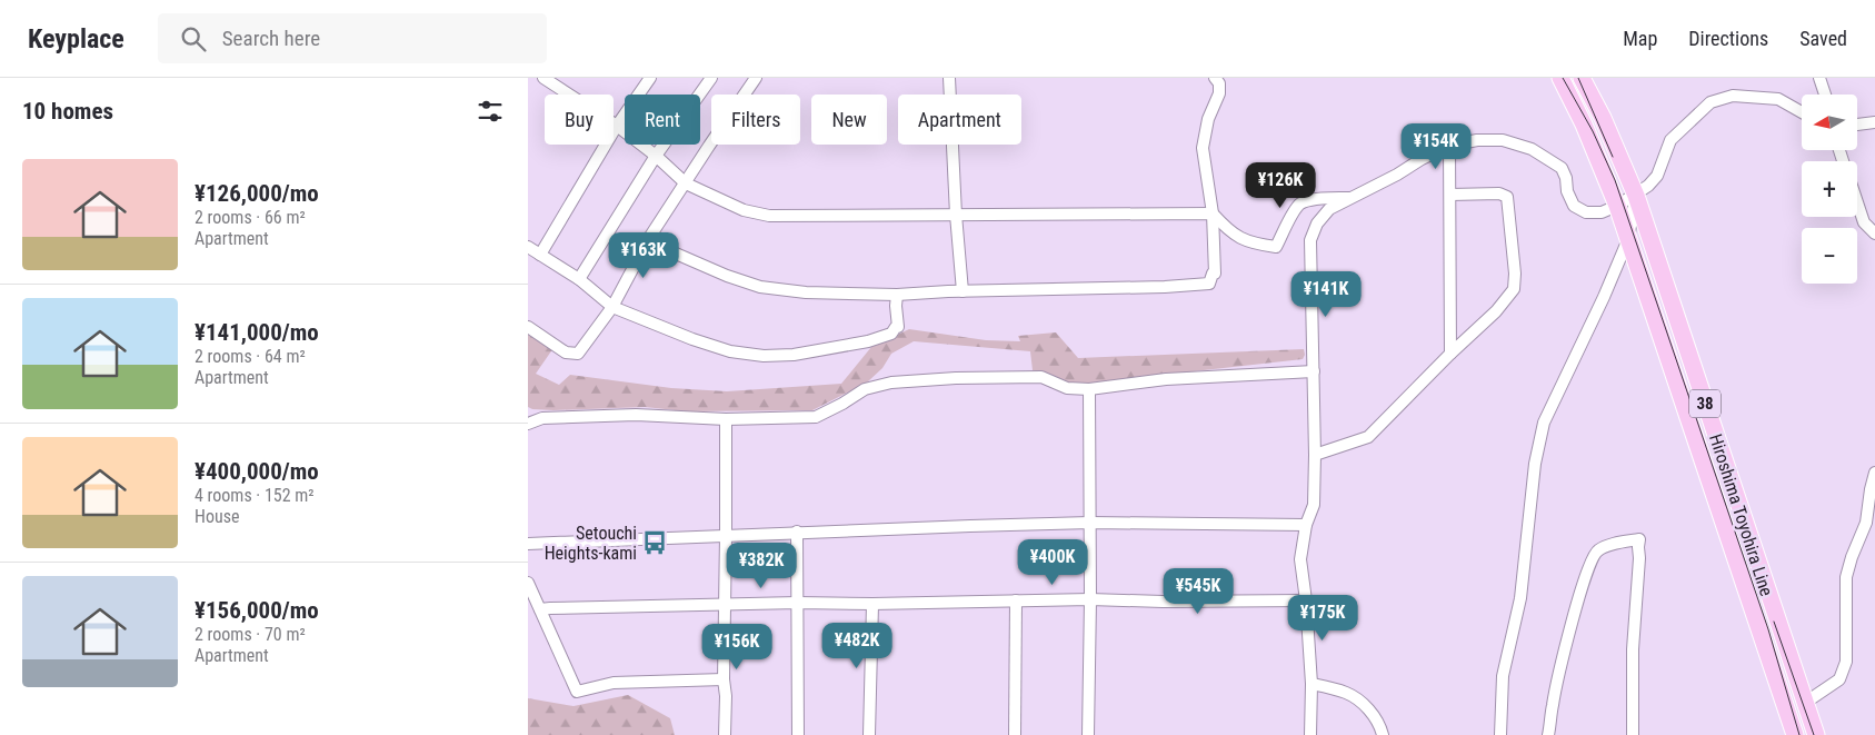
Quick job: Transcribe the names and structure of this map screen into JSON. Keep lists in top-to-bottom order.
{
  "streets": {
    "main road": ["38", "Hiroshima Toyohira Line"]
  },
  "places": {
    "bus stop": ["Setouchi Heights-kami"]
  },
  "north": "left",
  "page": {
    "header": "Keyplace",
    "search": "Search here",
    "nav": ["Map", "Directions", "Saved"],
    "heading": "10 homes",
    "map_buttons": ["+", "−"],
    "chip": [
      "Buy",
      "Rent",
      "Filters",
      "New",
      "Apartment"
    ],
    "price": [
      "¥154K",
      "¥126K",
      "¥163K",
      "¥141K",
      "¥400K",
      "¥382K",
      "¥545K",
      "¥175K",
      "¥482K",
      "¥156K"
    ],
    "list": [
      {
        "name": "¥126,000/mo",
        "note": "2 rooms · 66 m² · Apartment"
      },
      {
        "name": "¥141,000/mo",
        "note": "2 rooms · 64 m² · Apartment"
      },
      {
        "name": "¥400,000/mo",
        "note": "4 rooms · 152 m² · House"
      },
      {
        "name": "¥156,000/mo",
        "note": "2 rooms · 70 m² · Apartment"
      }
    ]
  }
}
